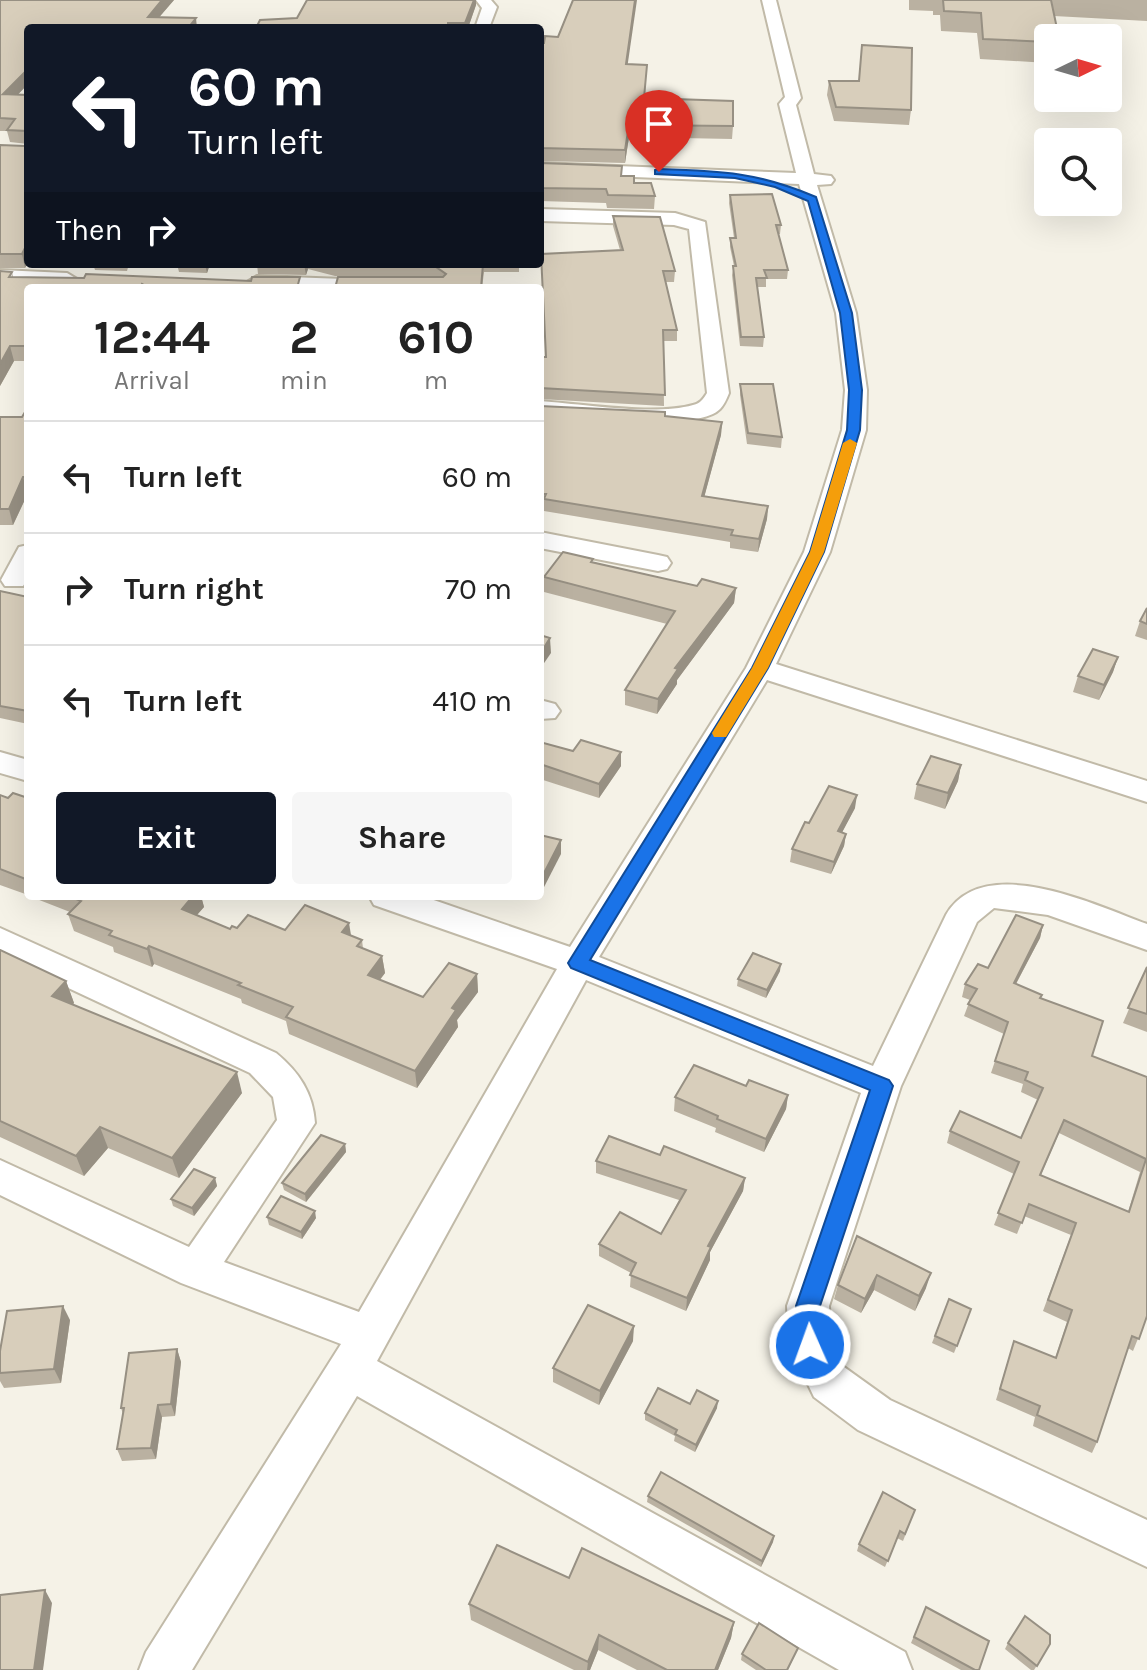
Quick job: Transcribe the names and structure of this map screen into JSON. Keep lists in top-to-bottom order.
{
  "north": "right",
  "page": {
    "turn": ["60 m", "Turn left"],
    "then": "Then",
    "eta": [
      "12:44",
      "Arrival",
      "2",
      "min",
      "610",
      "m"
    ],
    "list": [
      {
        "name": "Turn left",
        "value": "60 m"
      },
      {
        "name": "Turn right",
        "value": "70 m"
      },
      {
        "name": "Turn left",
        "value": "410 m"
      }
    ],
    "buttons": ["Exit", "Share"]
  }
}
